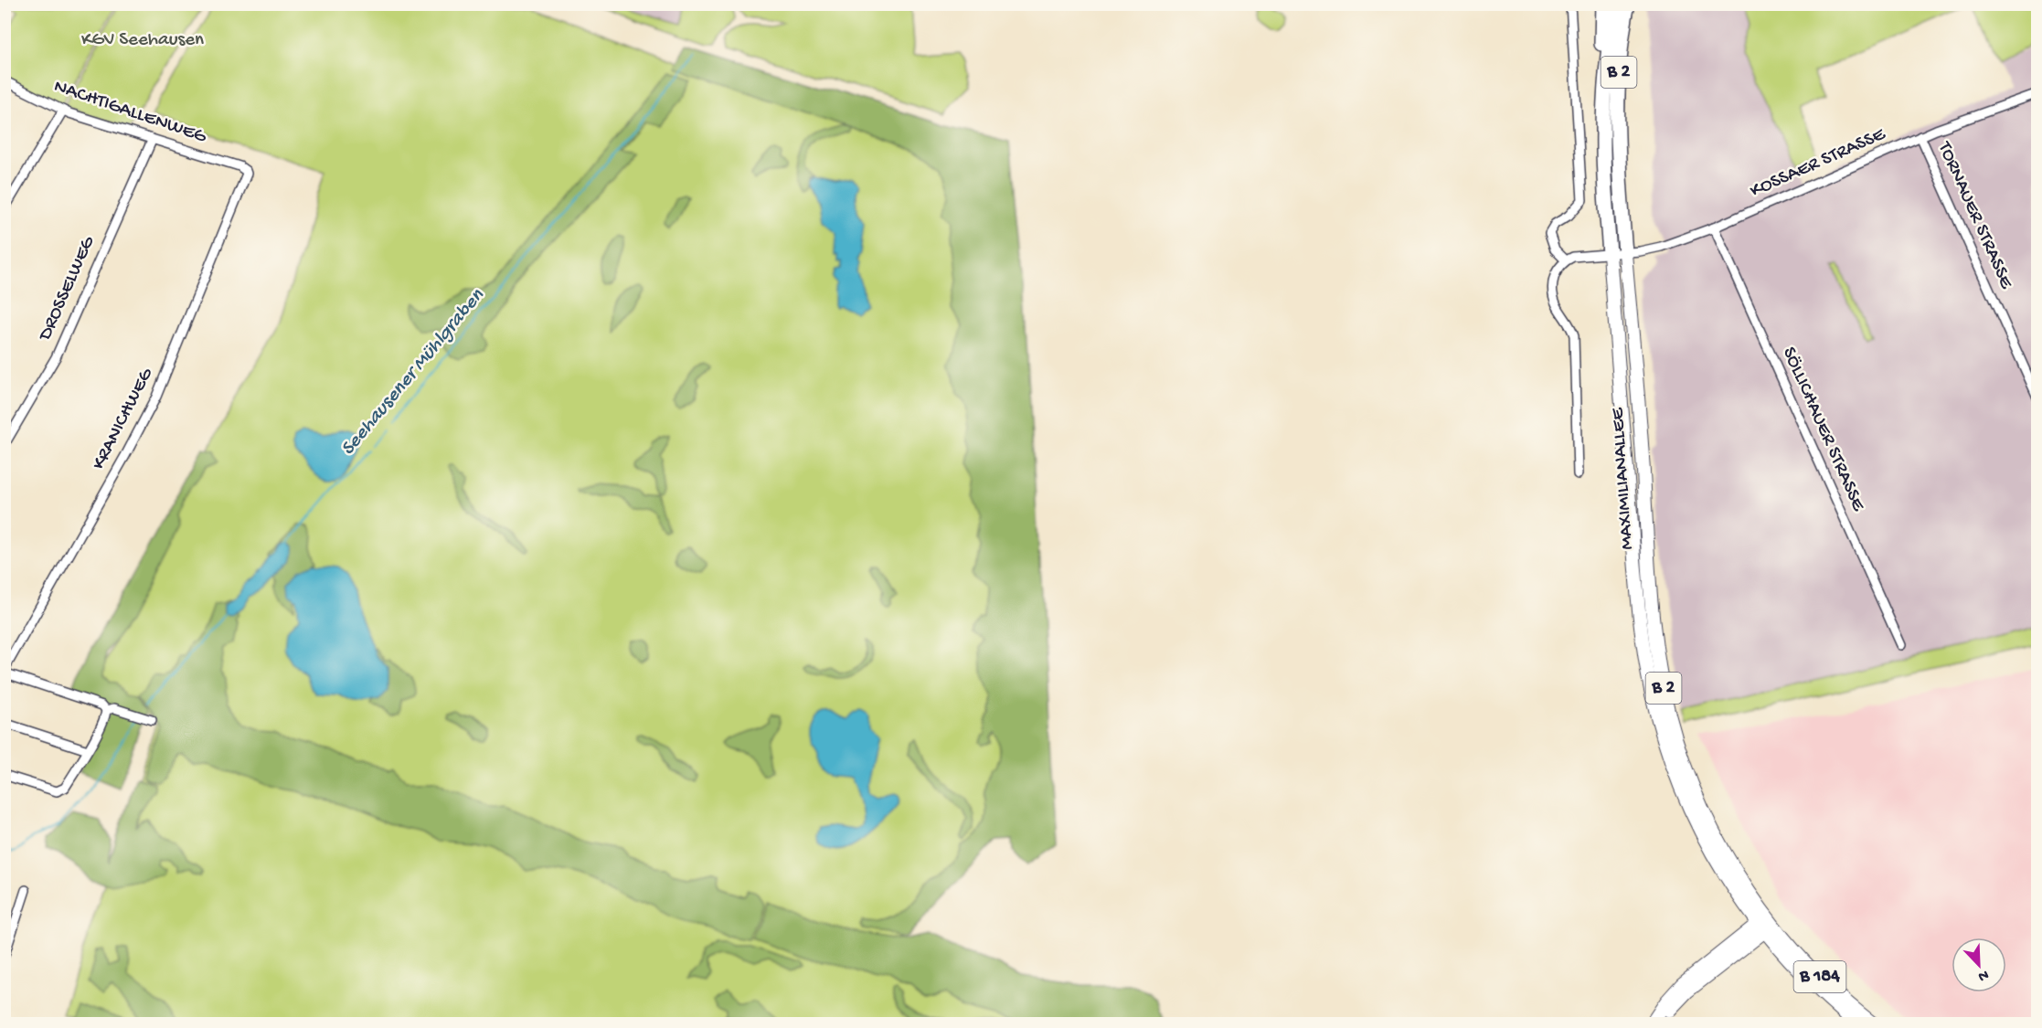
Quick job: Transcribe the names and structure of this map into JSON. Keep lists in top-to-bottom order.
{
  "streets": {
    "highway": ["B 2", "MAXIMILIANALLEE"],
    "main road": ["B 184"],
    "street": [
      "NACHTIGALLENWEG",
      "KOSSAER STRASSE",
      "TORNAUER STRASSE",
      "DROSSELWEG",
      "KRANICHWEG",
      "SÖLLICHAUER STRASSE"
    ]
  },
  "crossings": [
    ["NACHTIGALLENWEG", "DROSSELWEG"],
    ["NACHTIGALLENWEG", "KRANICHWEG"],
    ["KOSSAER STRASSE", "TORNAUER STRASSE"],
    ["KOSSAER STRASSE", "SÖLLICHAUER STRASSE"],
    ["KOSSAER STRASSE", "MAXIMILIANALLEE"],
    ["MAXIMILIANALLEE", "B 184"]
  ],
  "water": ["Seehausener Mühlgraben"],
  "parks": ["KGV Seehausen"],
  "north": "bottom right"
}
